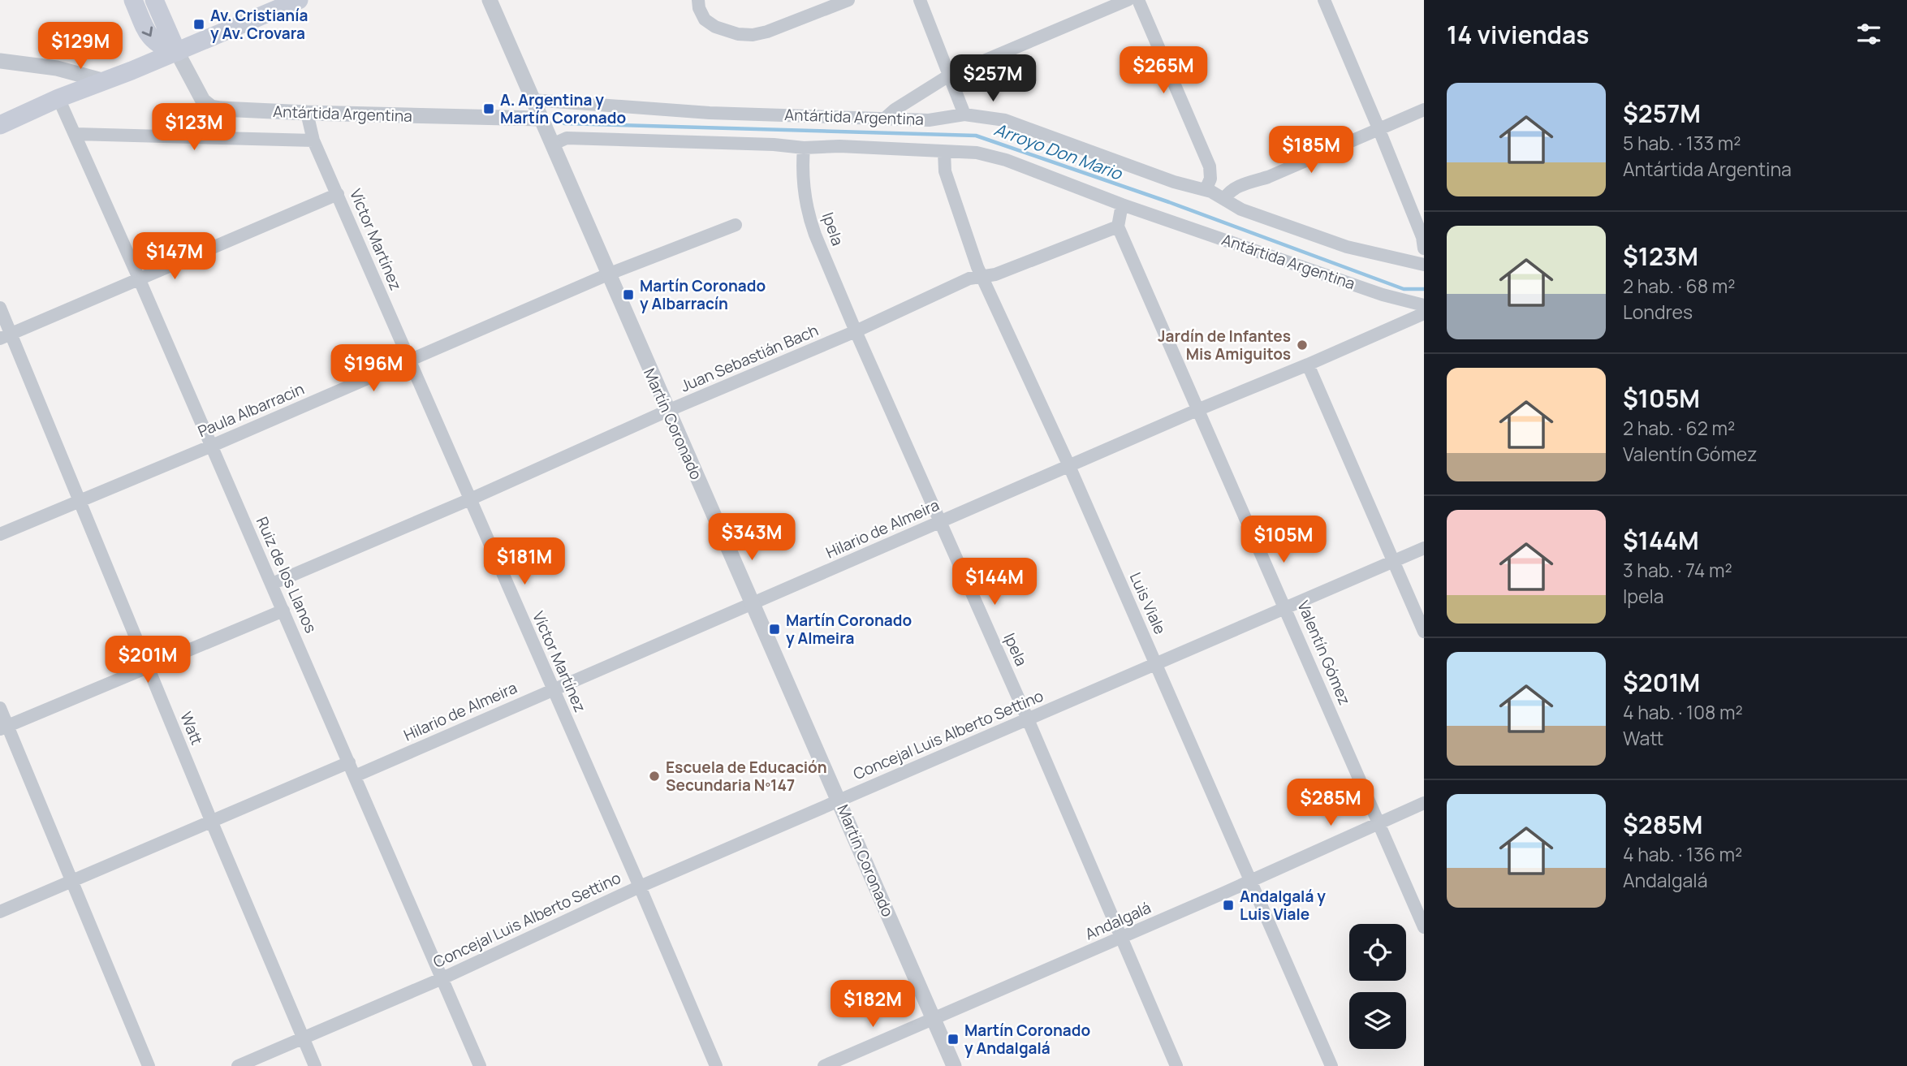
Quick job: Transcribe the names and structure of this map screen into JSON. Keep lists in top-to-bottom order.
{
  "streets": {
    "street": [
      "Antártida Argentina",
      "Ipela",
      "Víctor Martínez",
      "Juan Sebastián Bach",
      "Paula Albarracin",
      "Martín Coronado",
      "Hilario de Almeira",
      "Ruiz de los Llanos",
      "Luis Viale",
      "Valentín Gómez",
      "Watt",
      "Concejal Luis Alberto Settino",
      "Andalgalá"
    ]
  },
  "crossings": [
    ["Antártida Argentina", "Ipela"],
    ["Antártida Argentina", "Víctor Martínez"],
    ["Antártida Argentina", "Martín Coronado"],
    ["Antártida Argentina", "Luis Viale"],
    ["Ipela", "Juan Sebastián Bach"],
    ["Ipela", "Hilario de Almeira"],
    ["Ipela", "Concejal Luis Alberto Settino"],
    ["Ipela", "Andalgalá"],
    ["Víctor Martínez", "Juan Sebastián Bach"],
    ["Víctor Martínez", "Paula Albarracin"],
    ["Víctor Martínez", "Hilario de Almeira"],
    ["Víctor Martínez", "Concejal Luis Alberto Settino"],
    ["Juan Sebastián Bach", "Martín Coronado"],
    ["Juan Sebastián Bach", "Ruiz de los Llanos"],
    ["Juan Sebastián Bach", "Luis Viale"],
    ["Juan Sebastián Bach", "Valentín Gómez"],
    ["Paula Albarracin", "Martín Coronado"],
    ["Paula Albarracin", "Ruiz de los Llanos"],
    ["Paula Albarracin", "Watt"],
    ["Martín Coronado", "Hilario de Almeira"],
    ["Martín Coronado", "Concejal Luis Alberto Settino"],
    ["Martín Coronado", "Andalgalá"],
    ["Hilario de Almeira", "Ruiz de los Llanos"],
    ["Hilario de Almeira", "Luis Viale"],
    ["Hilario de Almeira", "Valentín Gómez"],
    ["Ruiz de los Llanos", "Concejal Luis Alberto Settino"],
    ["Luis Viale", "Concejal Luis Alberto Settino"],
    ["Luis Viale", "Andalgalá"],
    ["Valentín Gómez", "Concejal Luis Alberto Settino"],
    ["Valentín Gómez", "Andalgalá"],
    ["Watt", "Concejal Luis Alberto Settino"]
  ],
  "water": ["Arroyo Don Mario"],
  "places": {
    "transit": [
      "Av. Cristianía y Av. Crovara",
      "A. Argentina y Martín Coronado",
      "Martín Coronado y Albarracín",
      "Martín Coronado y Almeira",
      "Andalgalá y Luis Viale",
      "Martín Coronado y Andalgalá"
    ],
    "other": ["Jardín de Infantes Mis Amiguitos", "Escuela de Educación Secundaria Nº147"]
  },
  "page": {
    "heading": "14 viviendas",
    "price": [
      "$129M",
      "$265M",
      "$257M",
      "$123M",
      "$185M",
      "$147M",
      "$196M",
      "$343M",
      "$105M",
      "$181M",
      "$144M",
      "$201M",
      "$285M",
      "$182M"
    ],
    "list": [
      {
        "name": "$257M",
        "note": "5 hab. · 133 m² · Antártida Argentina"
      },
      {
        "name": "$123M",
        "note": "2 hab. · 68 m² · Londres"
      },
      {
        "name": "$105M",
        "note": "2 hab. · 62 m² · Valentín Gómez"
      },
      {
        "name": "$144M",
        "note": "3 hab. · 74 m² · Ipela"
      },
      {
        "name": "$201M",
        "note": "4 hab. · 108 m² · Watt"
      },
      {
        "name": "$285M",
        "note": "4 hab. · 136 m² · Andalgalá"
      }
    ]
  }
}
